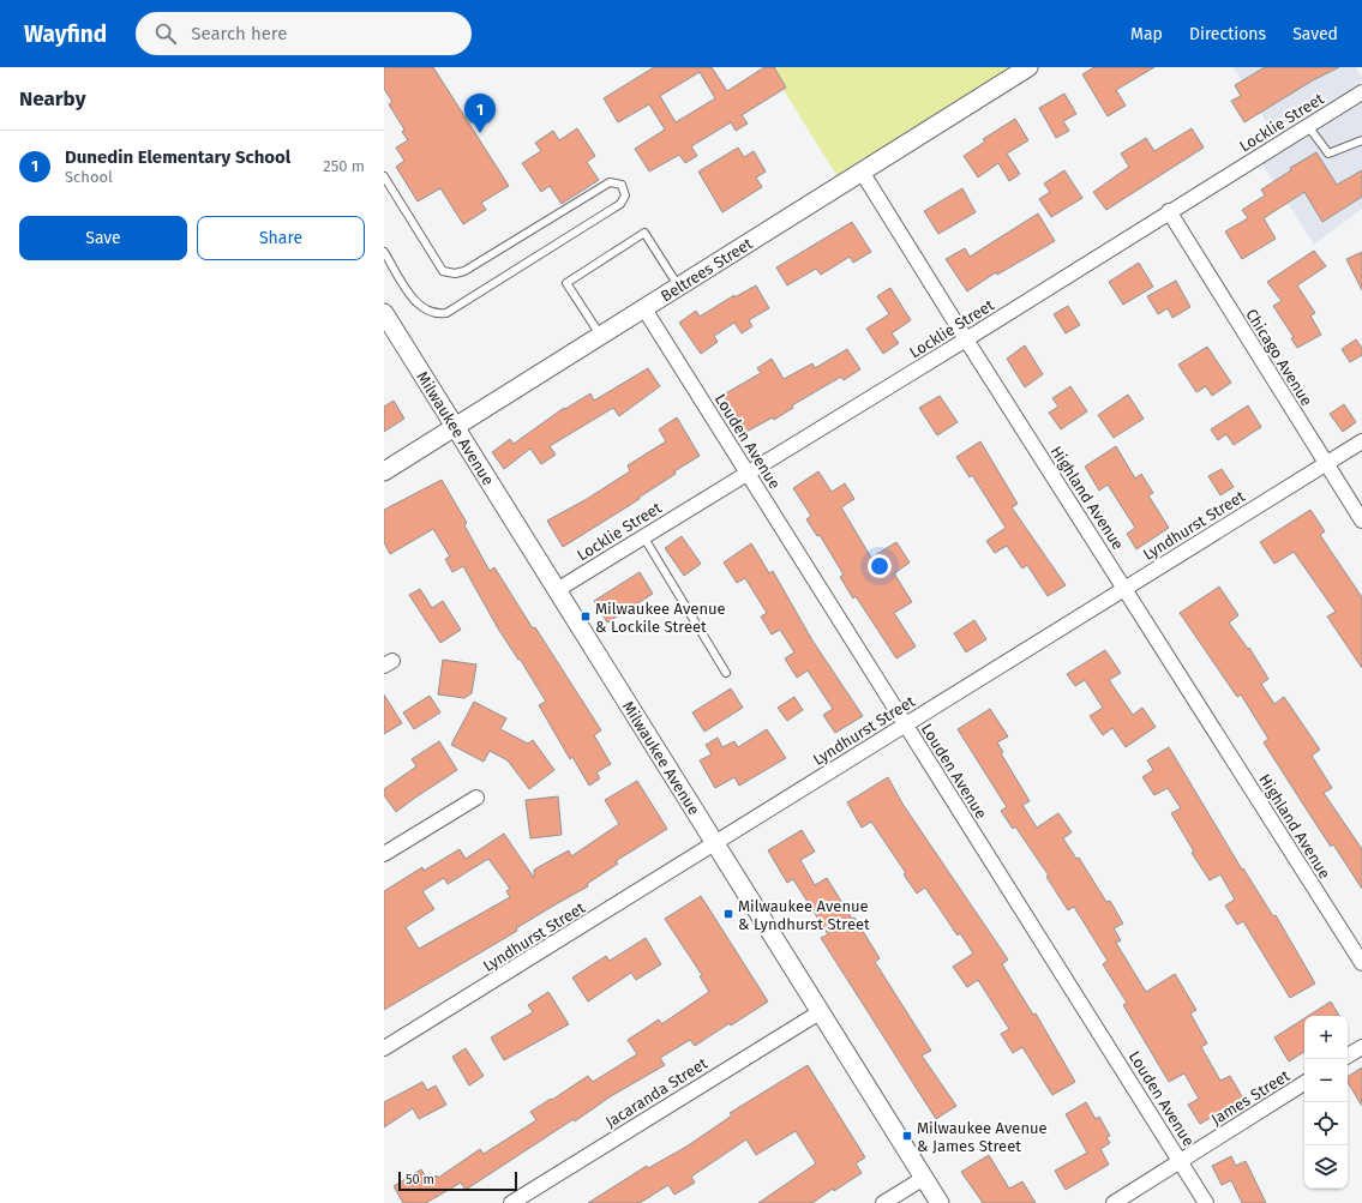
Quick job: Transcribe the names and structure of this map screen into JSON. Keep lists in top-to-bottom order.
{
  "streets": {
    "street": [
      "Locklie Street",
      "Beltrees Street",
      "Chicago Avenue",
      "Milwaukee Avenue",
      "Louden Avenue",
      "Highland Avenue",
      "Lyndhurst Street",
      "Jacaranda Street",
      "James Street"
    ]
  },
  "crossings": [
    ["Locklie Street", "Chicago Avenue"],
    ["Locklie Street", "Milwaukee Avenue"],
    ["Locklie Street", "Louden Avenue"],
    ["Locklie Street", "Highland Avenue"],
    ["Beltrees Street", "Milwaukee Avenue"],
    ["Beltrees Street", "Louden Avenue"],
    ["Beltrees Street", "Highland Avenue"],
    ["Chicago Avenue", "Lyndhurst Street"],
    ["Milwaukee Avenue", "Lyndhurst Street"],
    ["Milwaukee Avenue", "Jacaranda Street"],
    ["Louden Avenue", "Lyndhurst Street"],
    ["Louden Avenue", "James Street"],
    ["Highland Avenue", "Lyndhurst Street"]
  ],
  "places": {
    "transit": ["Milwaukee Avenue & Lockile Street", "Milwaukee Avenue & Lyndhurst Street", "Milwaukee Avenue & James Street"]
  },
  "scale_bar": "50 m",
  "page": {
    "header": "Wayfind",
    "search": "Search here",
    "nav": ["Map", "Directions", "Saved"],
    "heading": "Nearby",
    "pins": "1",
    "list": [
      {
        "mark": "1",
        "name": "Dunedin Elementary School",
        "note": "School",
        "value": "250 m"
      }
    ],
    "buttons": ["Save", "Share"],
    "map_buttons": ["+", "−"],
    "scale": "50 m"
  }
}
